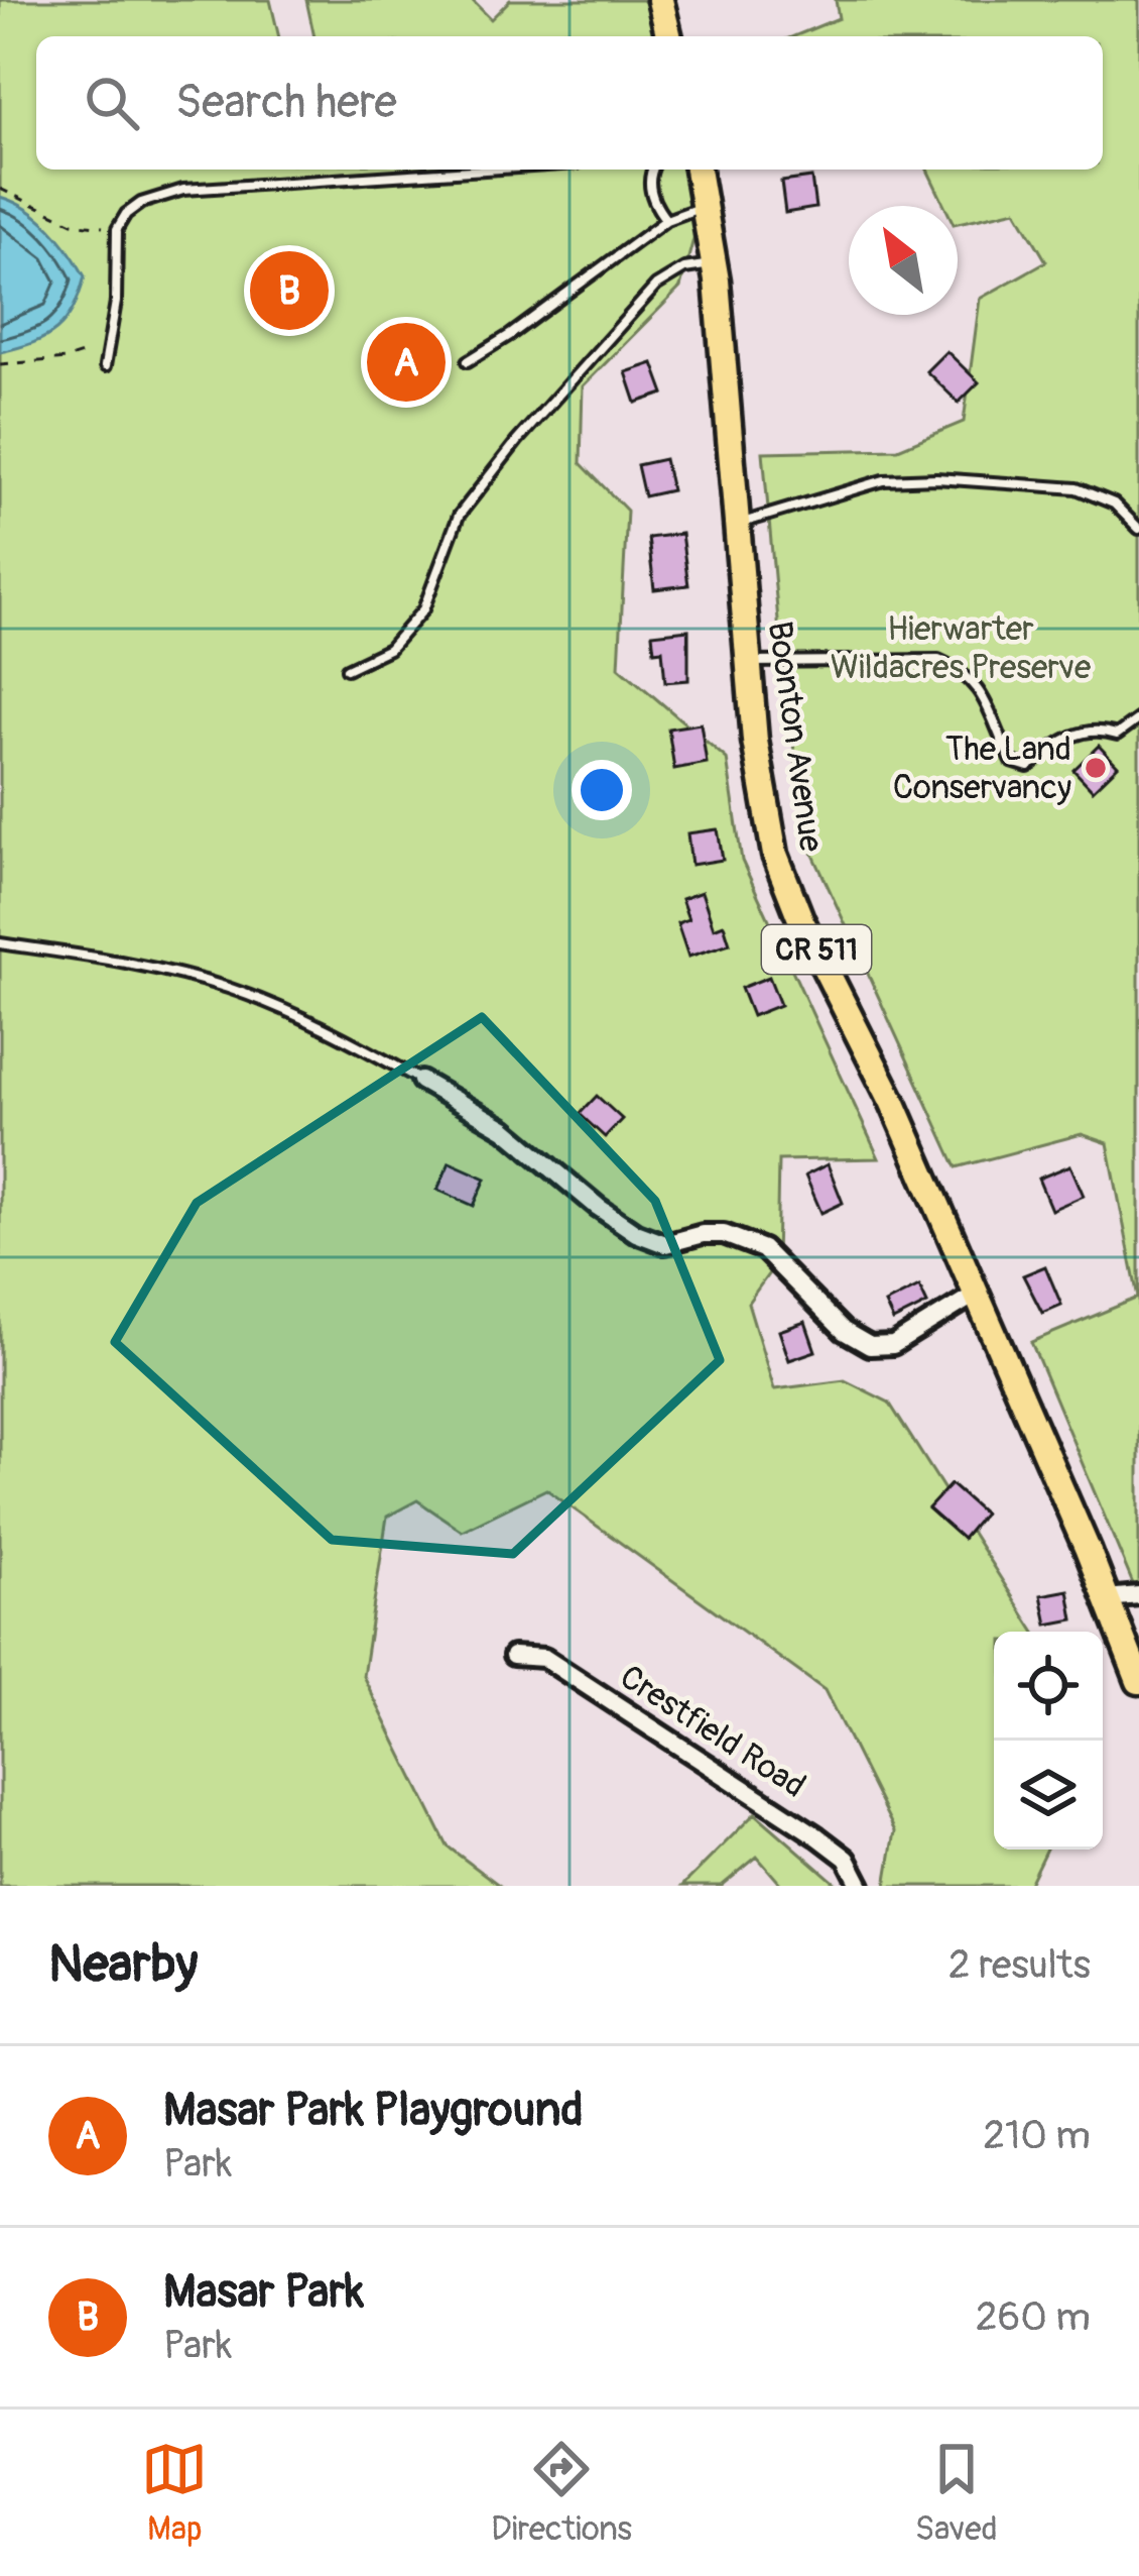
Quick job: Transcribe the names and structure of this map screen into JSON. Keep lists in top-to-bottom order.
{
  "streets": {
    "main road": ["Boonton Avenue", "CR 511"],
    "street": ["Crestfield Road"]
  },
  "parks": ["Hierwarter Wildacres Preserve"],
  "places": ["The Land Conservancy"],
  "north": "top left",
  "page": {
    "search": "Search here",
    "pins": ["B", "A"],
    "heading": ["Nearby", "2 results"],
    "list": [
      {
        "mark": "A",
        "name": "Masar Park Playground",
        "note": "Park",
        "value": "210 m"
      },
      {
        "mark": "B",
        "name": "Masar Park",
        "note": "Park",
        "value": "260 m"
      }
    ],
    "nav": ["Map", "Directions", "Saved"]
  }
}
